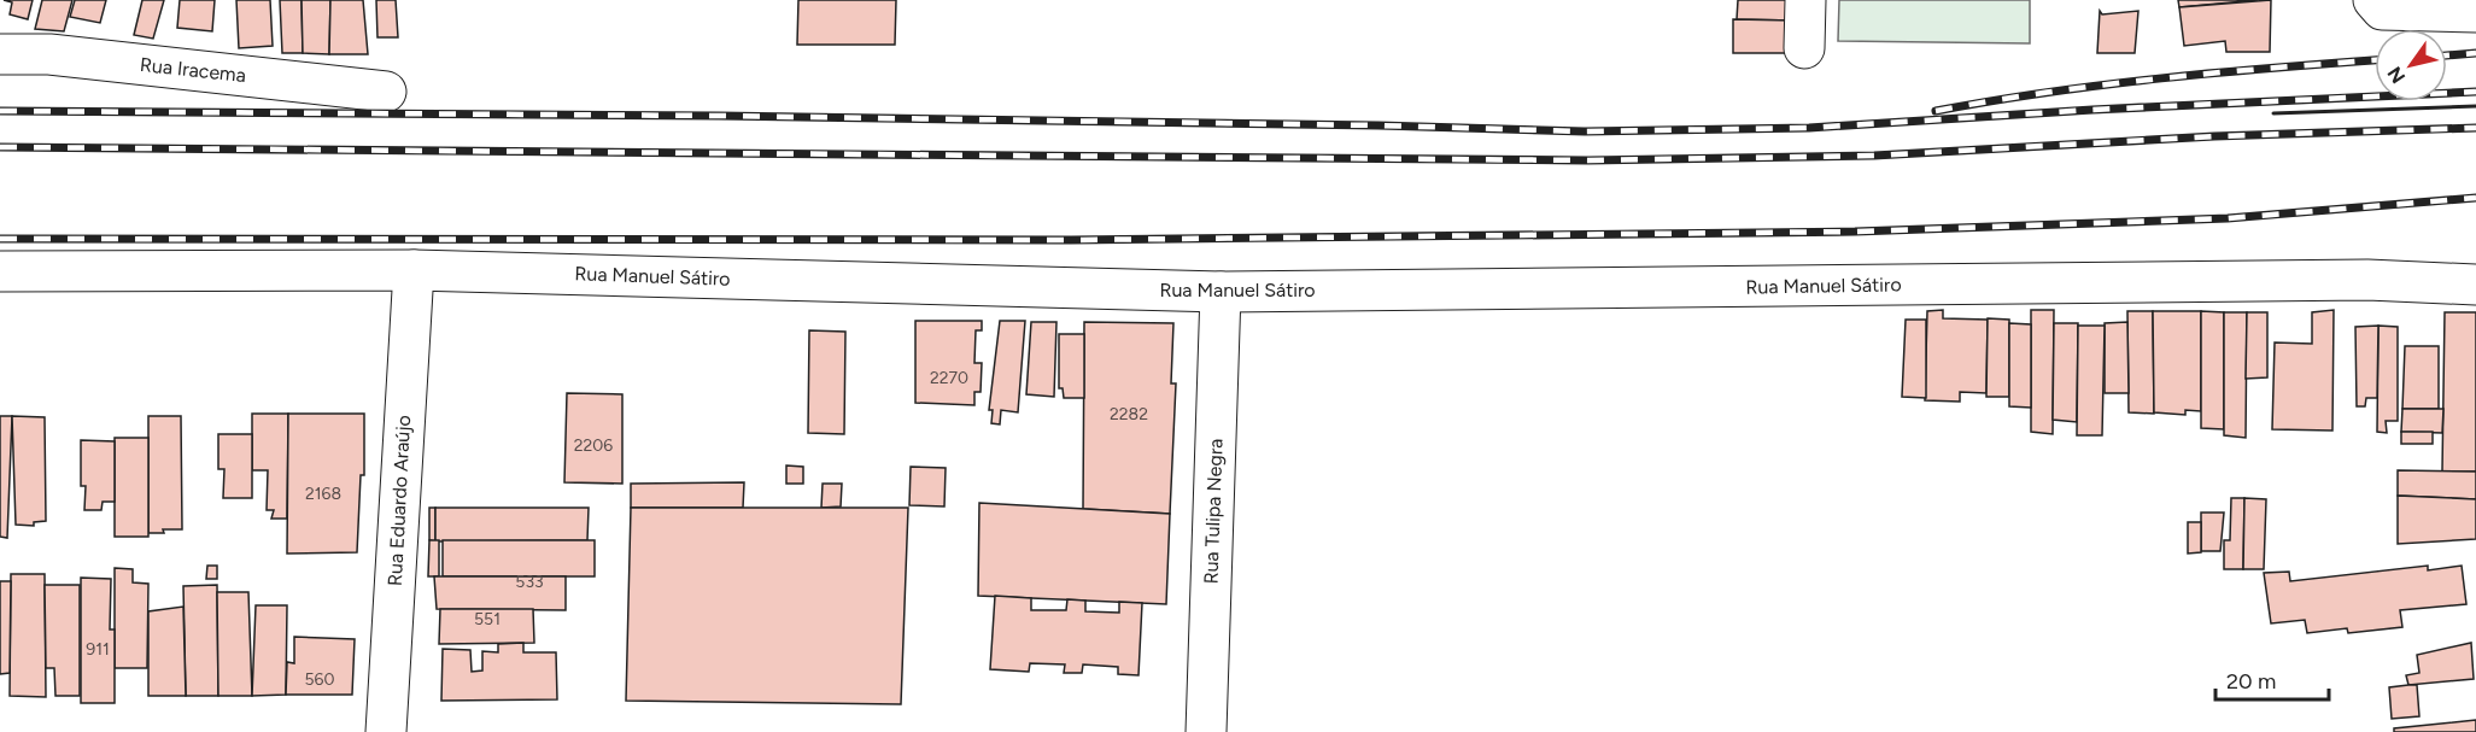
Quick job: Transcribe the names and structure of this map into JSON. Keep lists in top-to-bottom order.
{
  "streets": {
    "street": [
      "Rua Iracema",
      "Rua Manuel Sátiro",
      "Rua Eduardo Araújo",
      "Rua Tulipa Negra"
    ]
  },
  "crossings": [
    ["Rua Manuel Sátiro", "Rua Eduardo Araújo"],
    ["Rua Manuel Sátiro", "Rua Tulipa Negra"]
  ],
  "house_numbers": [
    "2270",
    "2282",
    "2206",
    "2168",
    "533",
    "551",
    "911",
    "560"
  ],
  "scale_bar": "20 m",
  "north": "bottom left"
}
